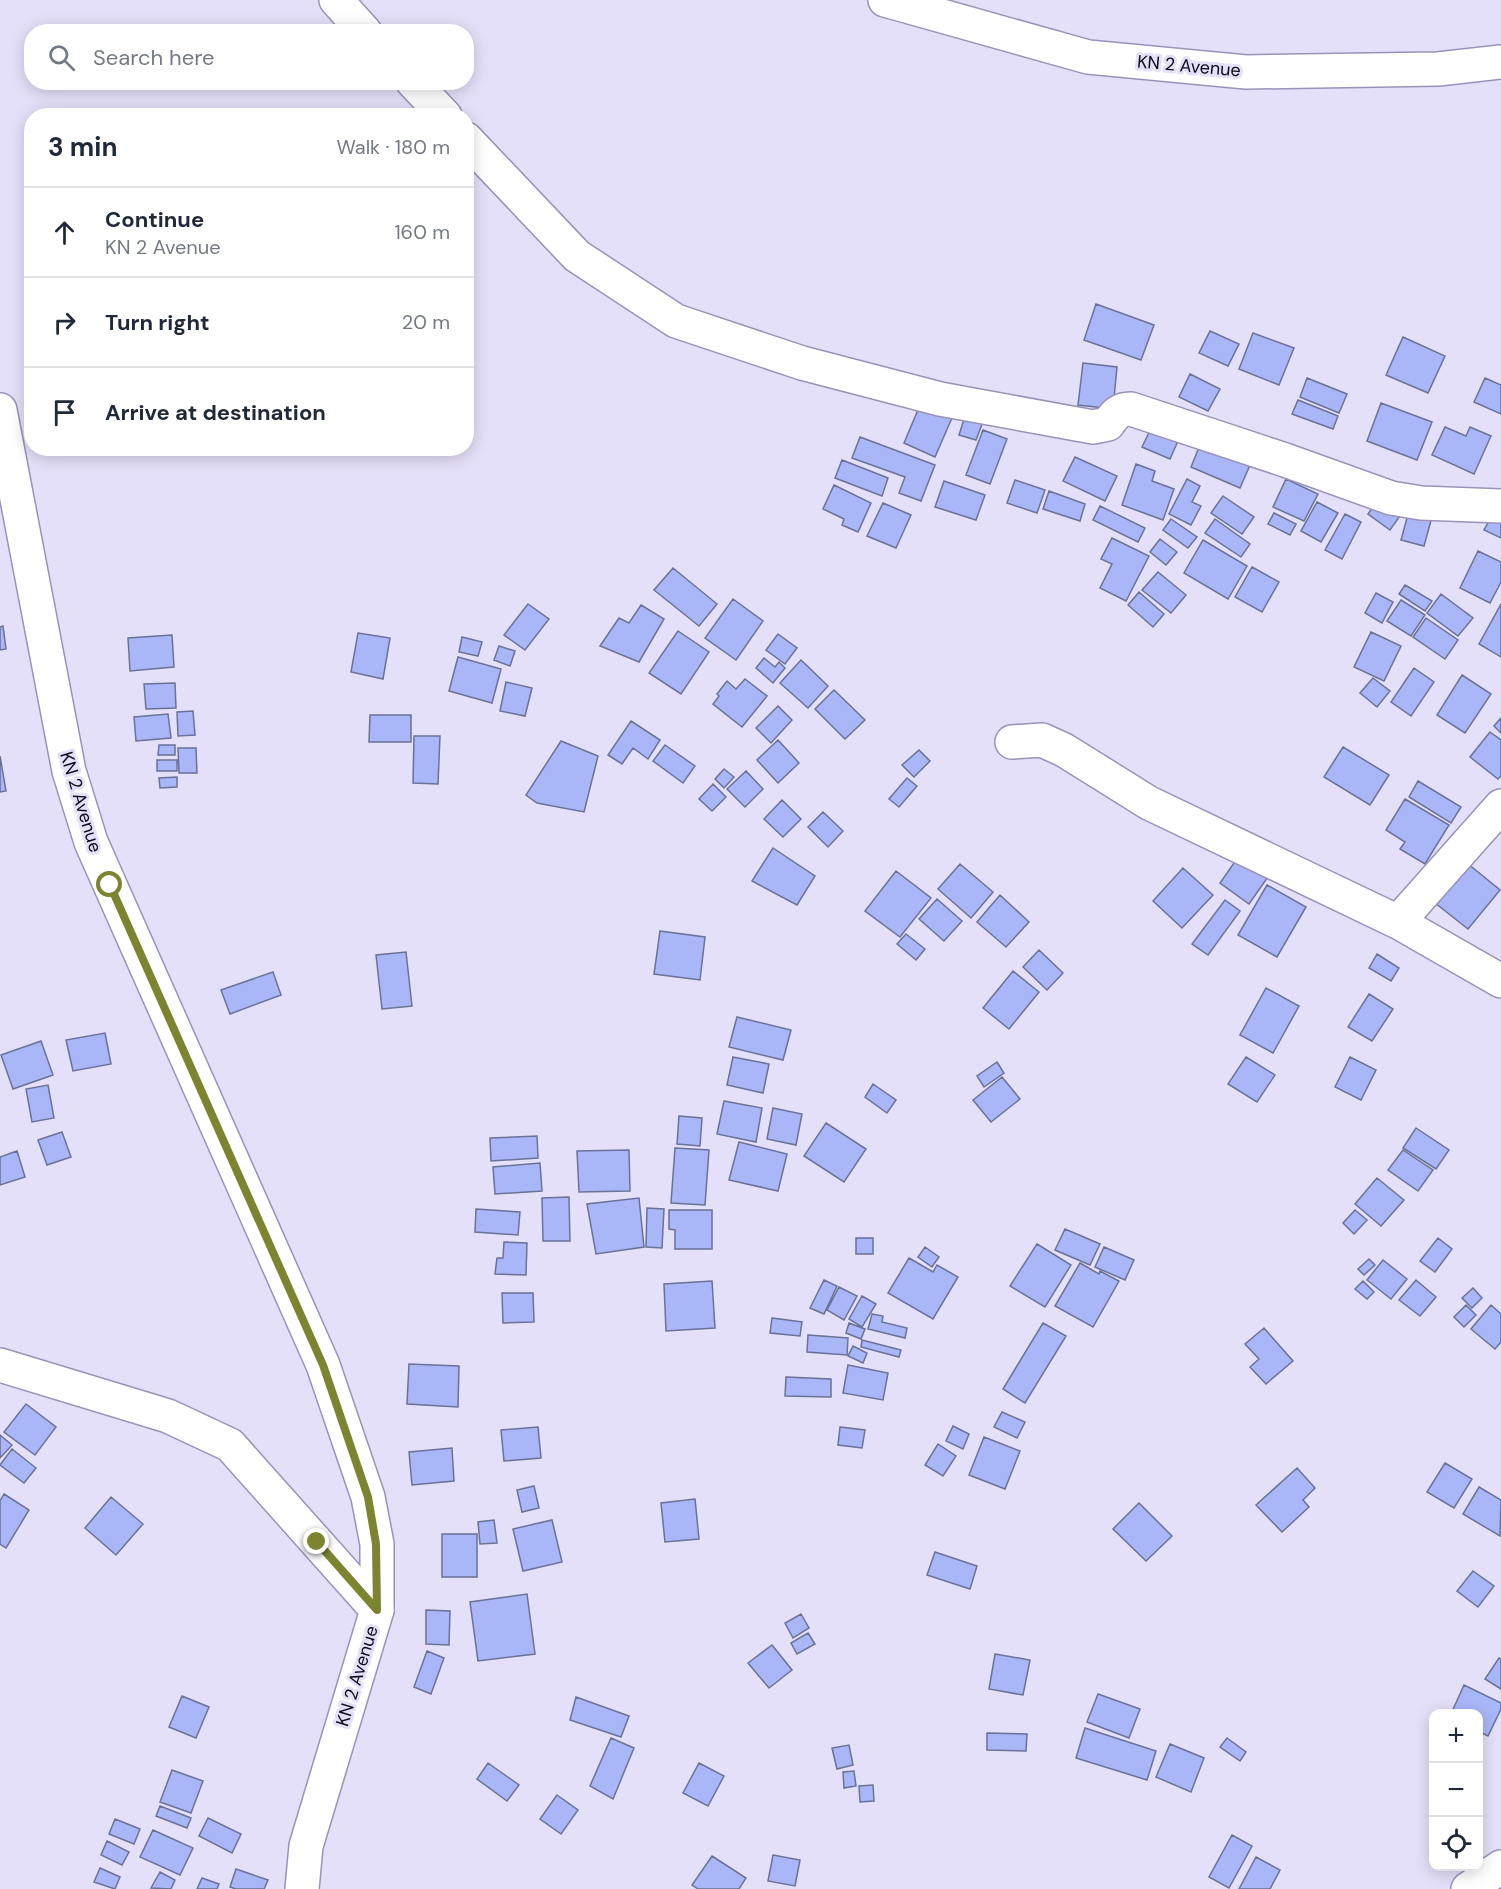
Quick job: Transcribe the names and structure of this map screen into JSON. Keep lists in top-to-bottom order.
{
  "streets": {
    "street": ["KN 2 Avenue"]
  },
  "page": {
    "search": "Search here",
    "heading": ["3 min", "Walk · 180 m"],
    "list": [
      ["Continue", "KN 2 Avenue", "160 m"],
      ["Turn right", "20 m"],
      "Arrive at destination"
    ],
    "map_buttons": ["+", "−"]
  }
}
